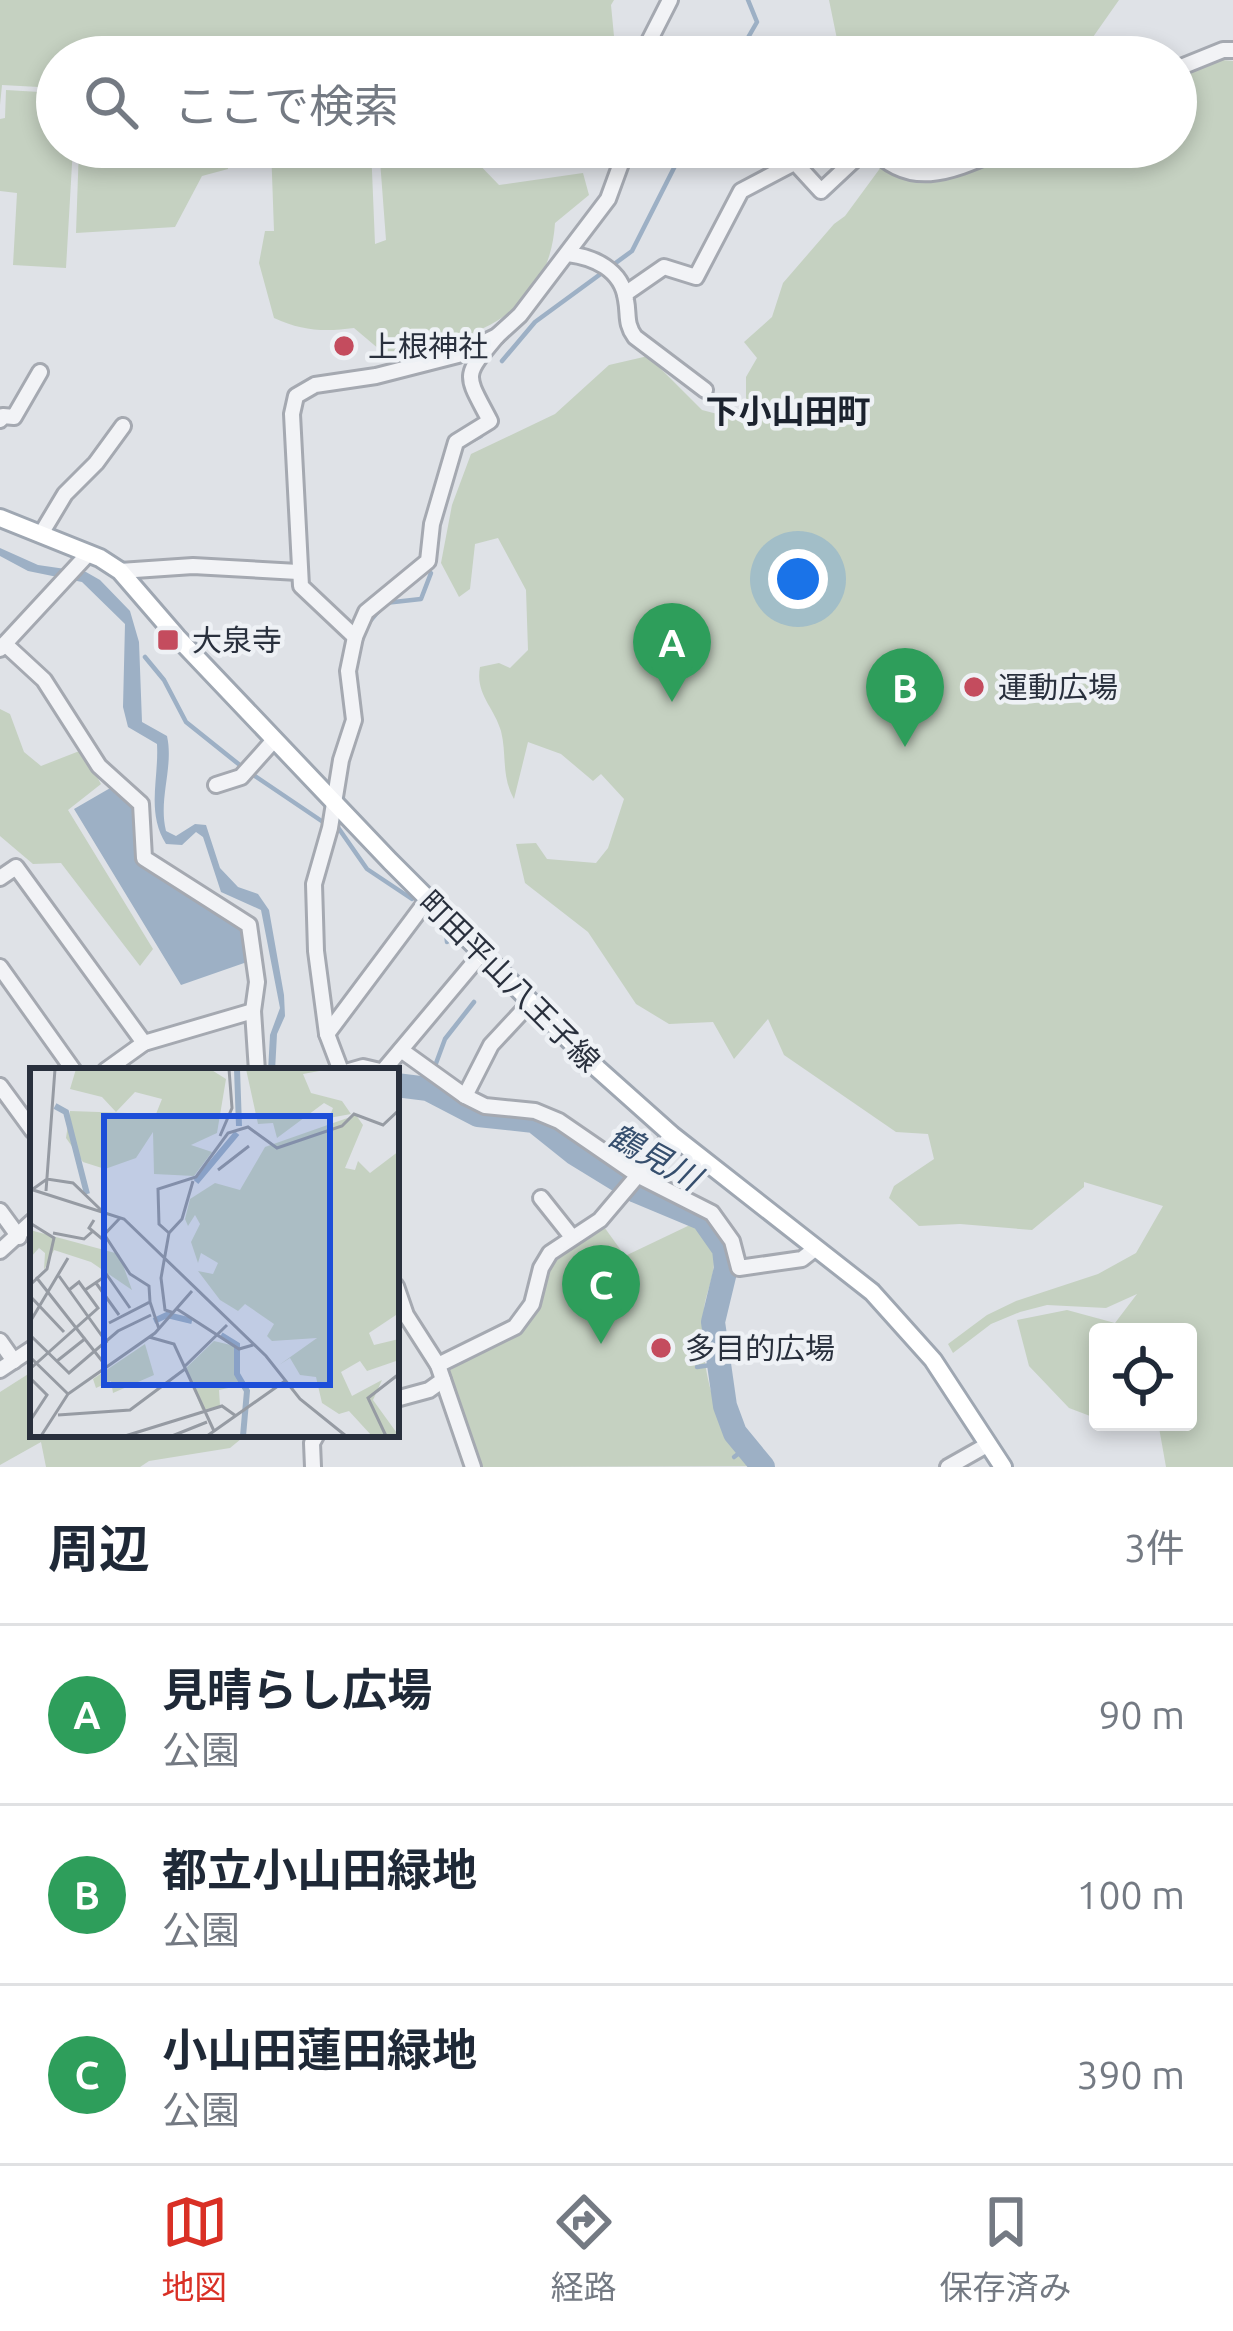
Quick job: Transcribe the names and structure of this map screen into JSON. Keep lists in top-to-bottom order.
{
  "streets": {
    "main road": ["町田平山八王子線"]
  },
  "districts": ["下小山田町"],
  "water": ["鶴見川"],
  "places": {
    "other": ["上根神社", "運動広場", "多目的広場"],
    "transit": ["大泉寺"]
  },
  "page": {
    "search": "ここで検索",
    "pins": ["A", "B", "C"],
    "heading": ["周辺", "3件"],
    "list": [
      {
        "mark": "A",
        "name": "見晴らし広場",
        "note": "公園",
        "value": "90 m"
      },
      {
        "mark": "B",
        "name": "都立小山田緑地",
        "note": "公園",
        "value": "100 m"
      },
      {
        "mark": "C",
        "name": "小山田蓮田緑地",
        "note": "公園",
        "value": "390 m"
      }
    ],
    "nav": ["地図", "経路", "保存済み"]
  }
}
